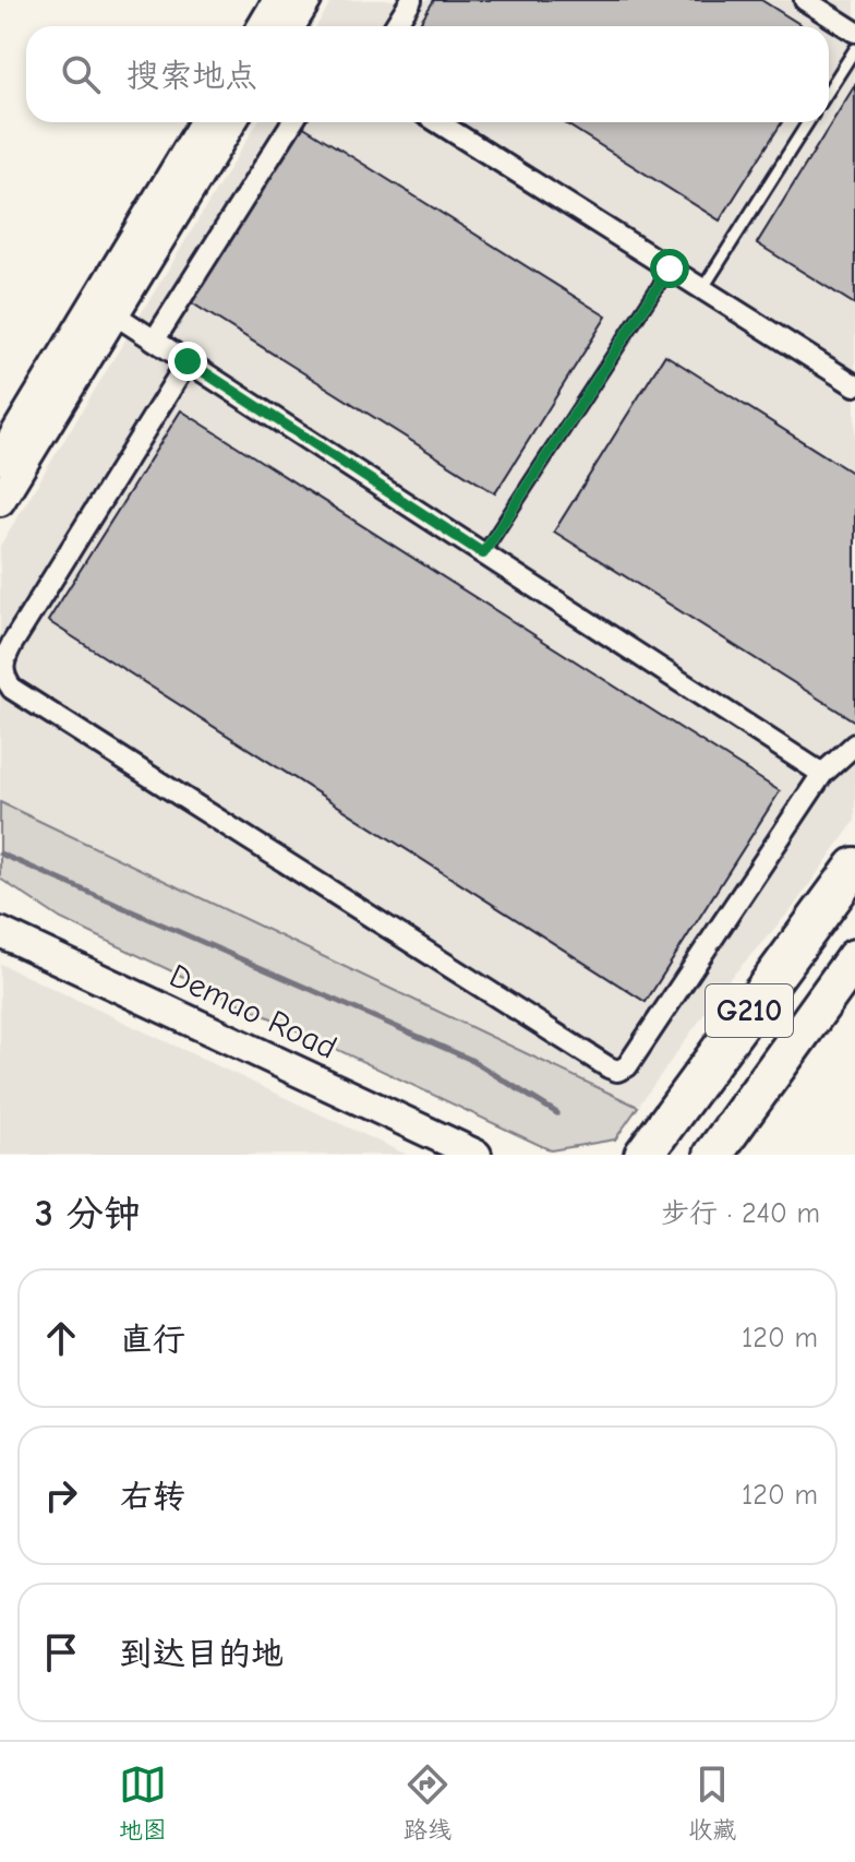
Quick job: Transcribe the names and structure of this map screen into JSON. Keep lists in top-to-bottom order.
{
  "streets": {
    "highway": ["G210"],
    "street": ["Demao Road"]
  },
  "page": {
    "search": "搜索地点",
    "heading": ["3 分钟", "步行 · 240 m"],
    "list": [
      ["直行", "120 m"],
      ["右转", "120 m"],
      "到达目的地"
    ],
    "nav": ["地图", "路线", "收藏"]
  }
}
